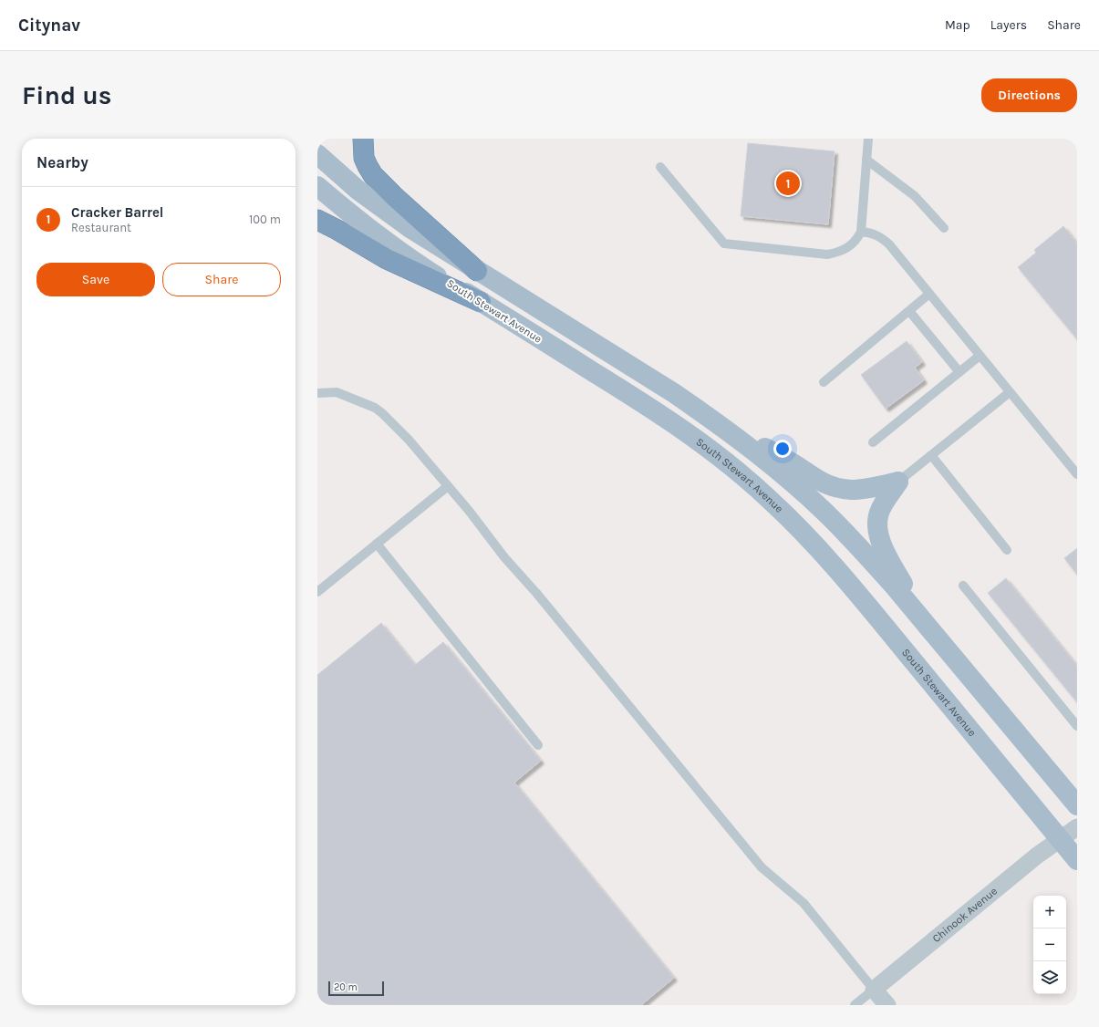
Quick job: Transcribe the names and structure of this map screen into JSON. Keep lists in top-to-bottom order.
{
  "streets": {
    "main road": ["South Stewart Avenue"],
    "street": ["Chinook Avenue"]
  },
  "crossings": [
    ["South Stewart Avenue", "Chinook Avenue"]
  ],
  "scale_bar": "20 m",
  "page": {
    "header": "Citynav",
    "nav": ["Map", "Layers", "Share"],
    "buttons": [
      "Directions",
      ["Save", "Share"]
    ],
    "title": "Find us",
    "heading": "Nearby",
    "pins": "1",
    "list": [
      {
        "mark": "1",
        "name": "Cracker Barrel",
        "note": "Restaurant",
        "value": "100 m"
      }
    ],
    "map_buttons": ["+", "−"],
    "scale": "20 m"
  }
}
